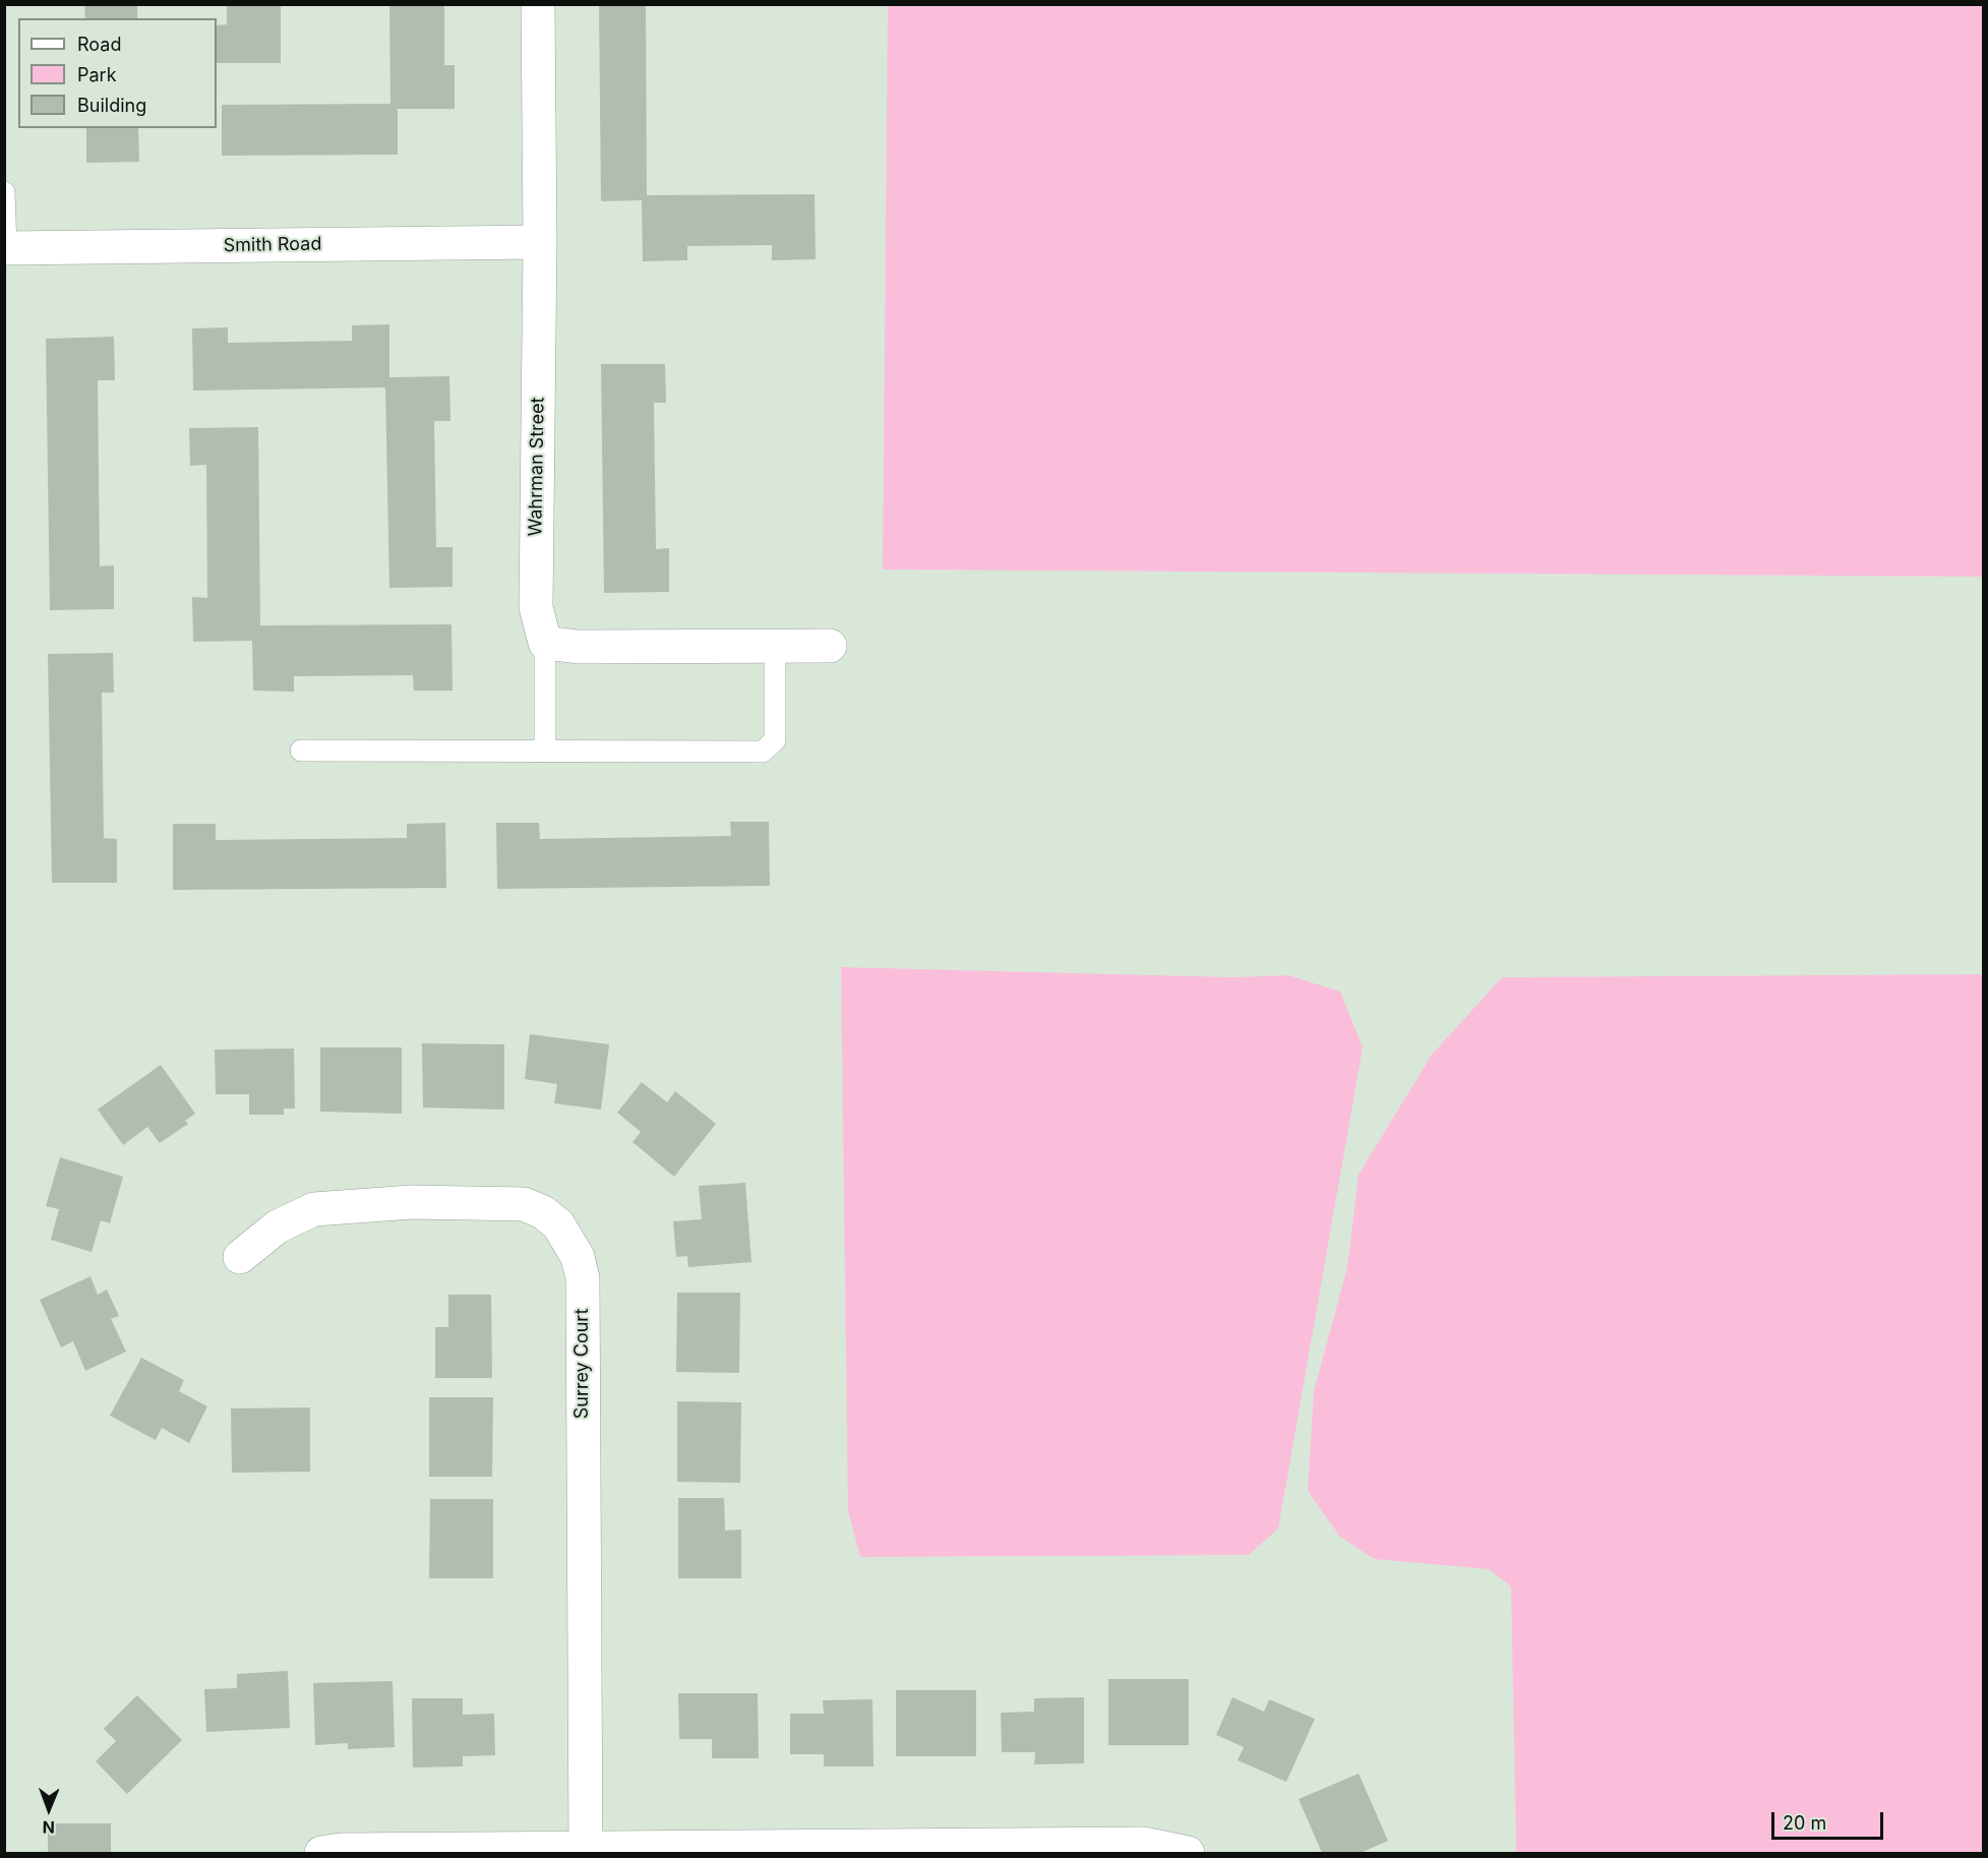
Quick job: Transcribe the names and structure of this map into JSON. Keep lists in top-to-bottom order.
{
  "streets": {
    "street": ["Smith Road", "Wahrman Street", "Surrey Court"]
  },
  "crossings": [
    ["Smith Road", "Wahrman Street"]
  ],
  "legend": ["Road", "Park", "Building"],
  "scale_bar": "20 m",
  "north": "bottom"
}
